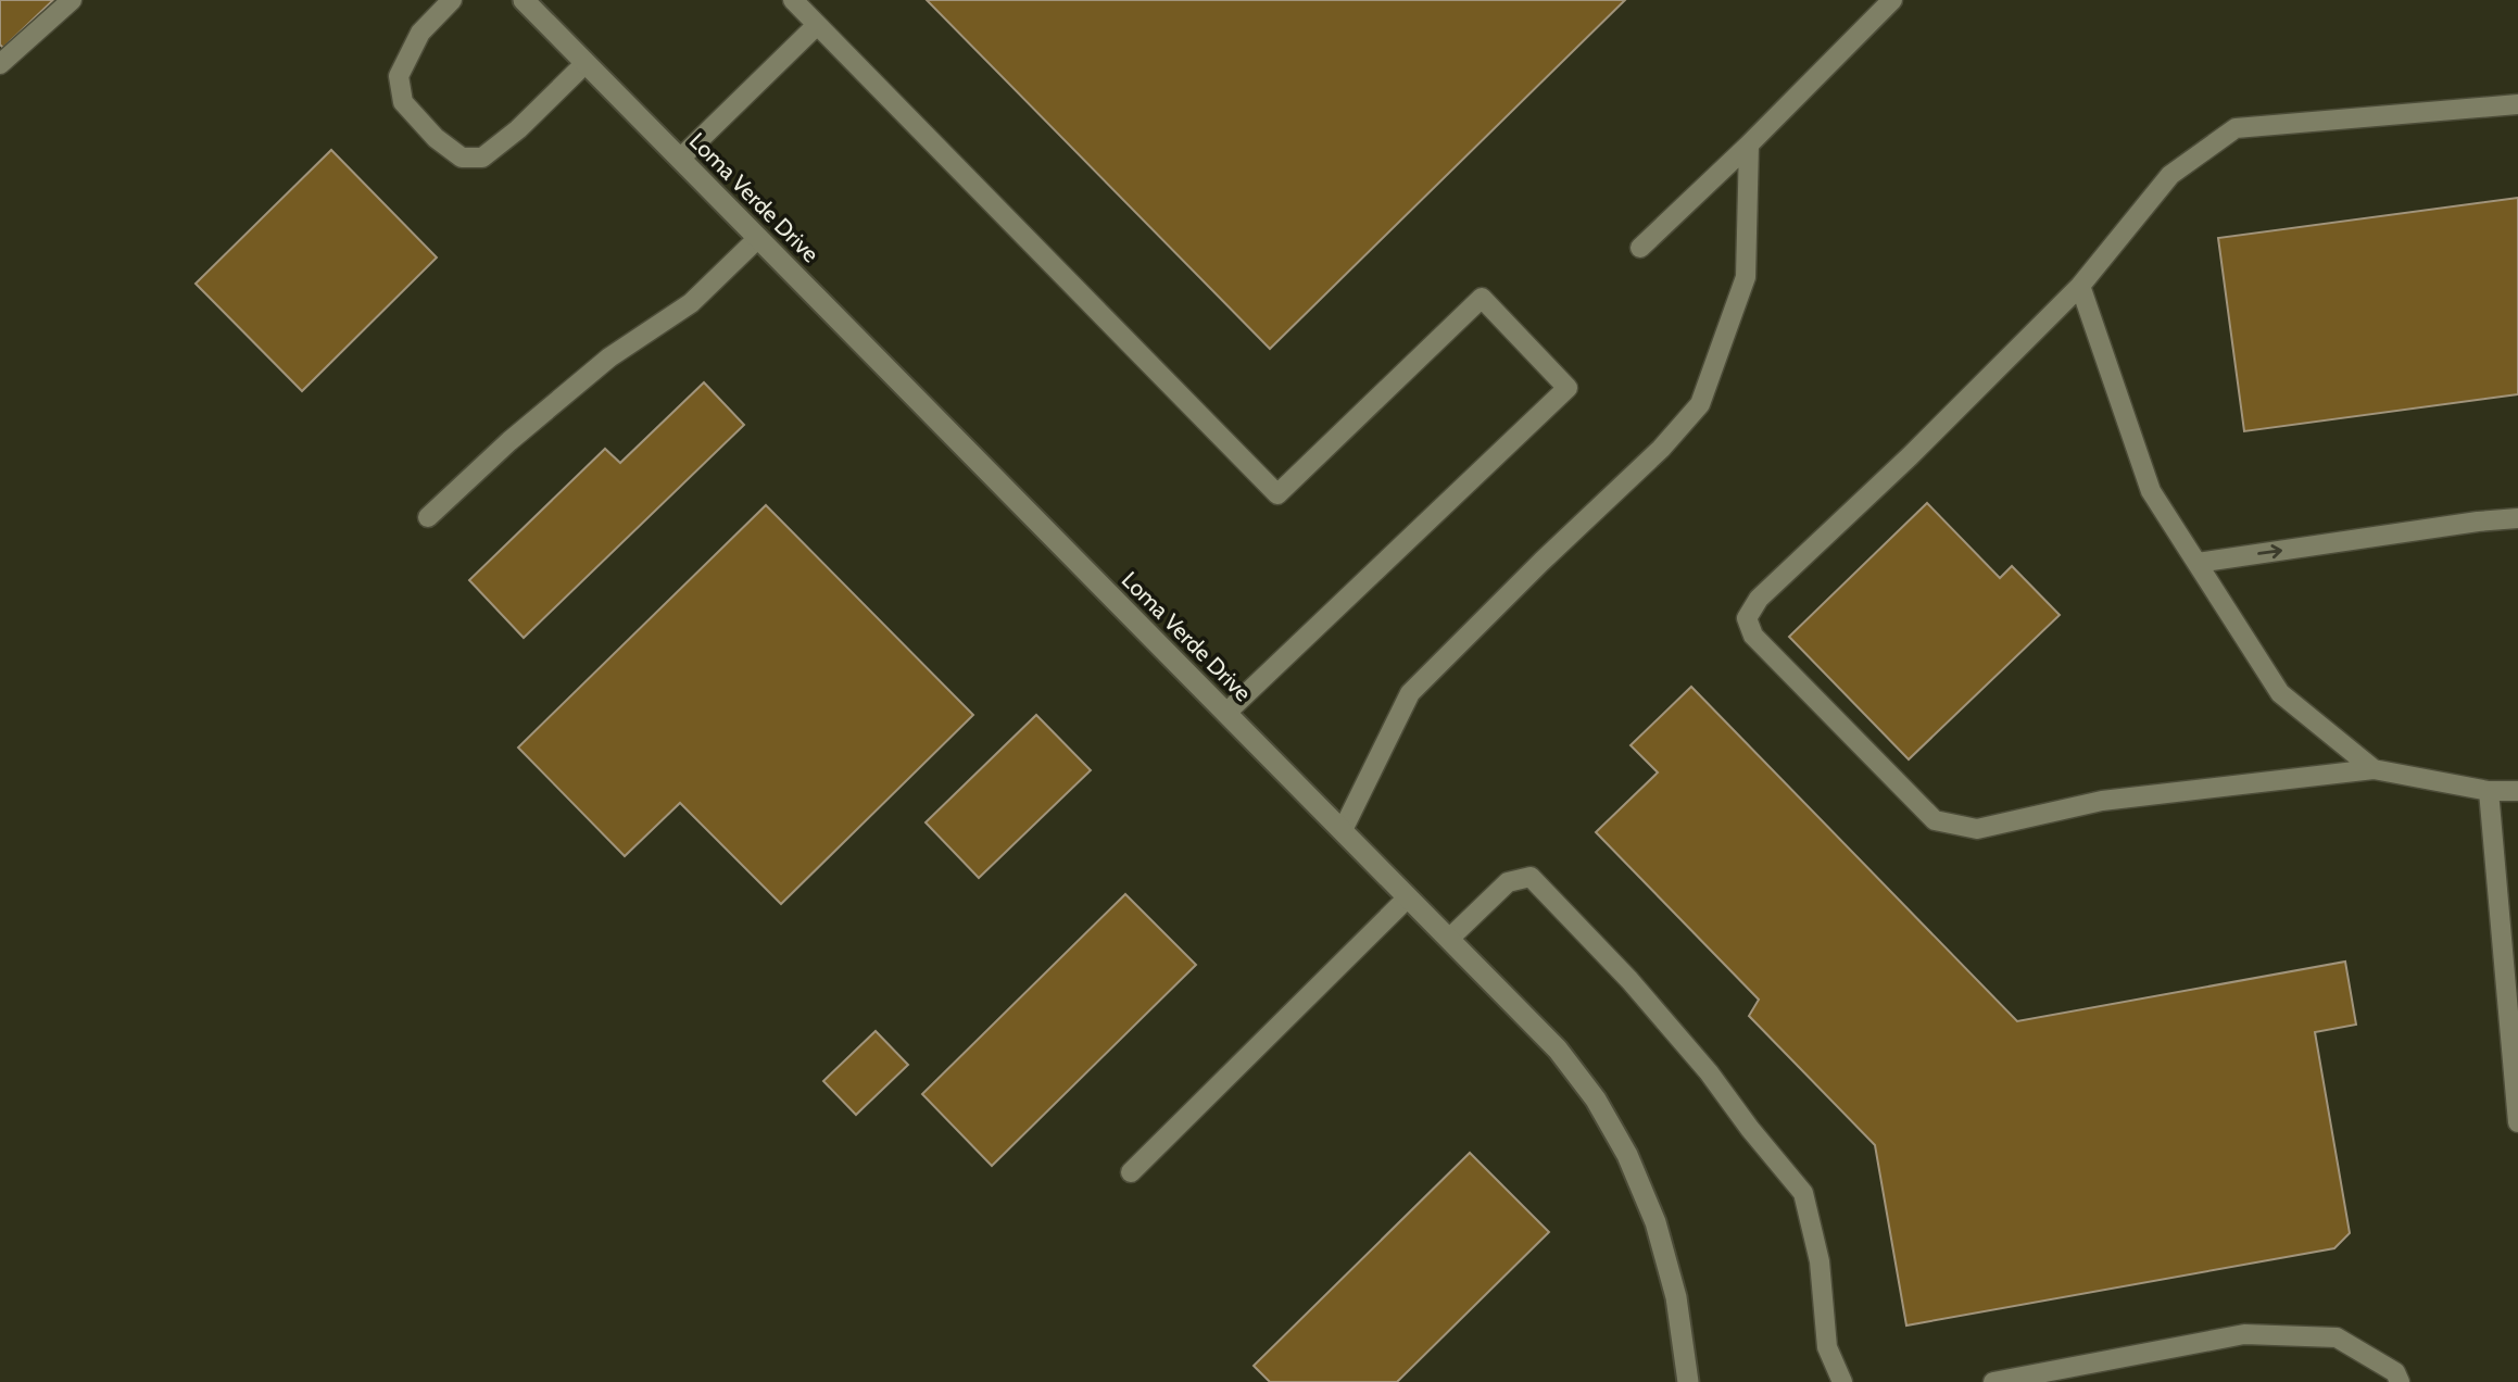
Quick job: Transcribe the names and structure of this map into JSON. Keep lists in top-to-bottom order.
{
  "streets": {
    "street": ["Loma Verde Drive"]
  }
}
